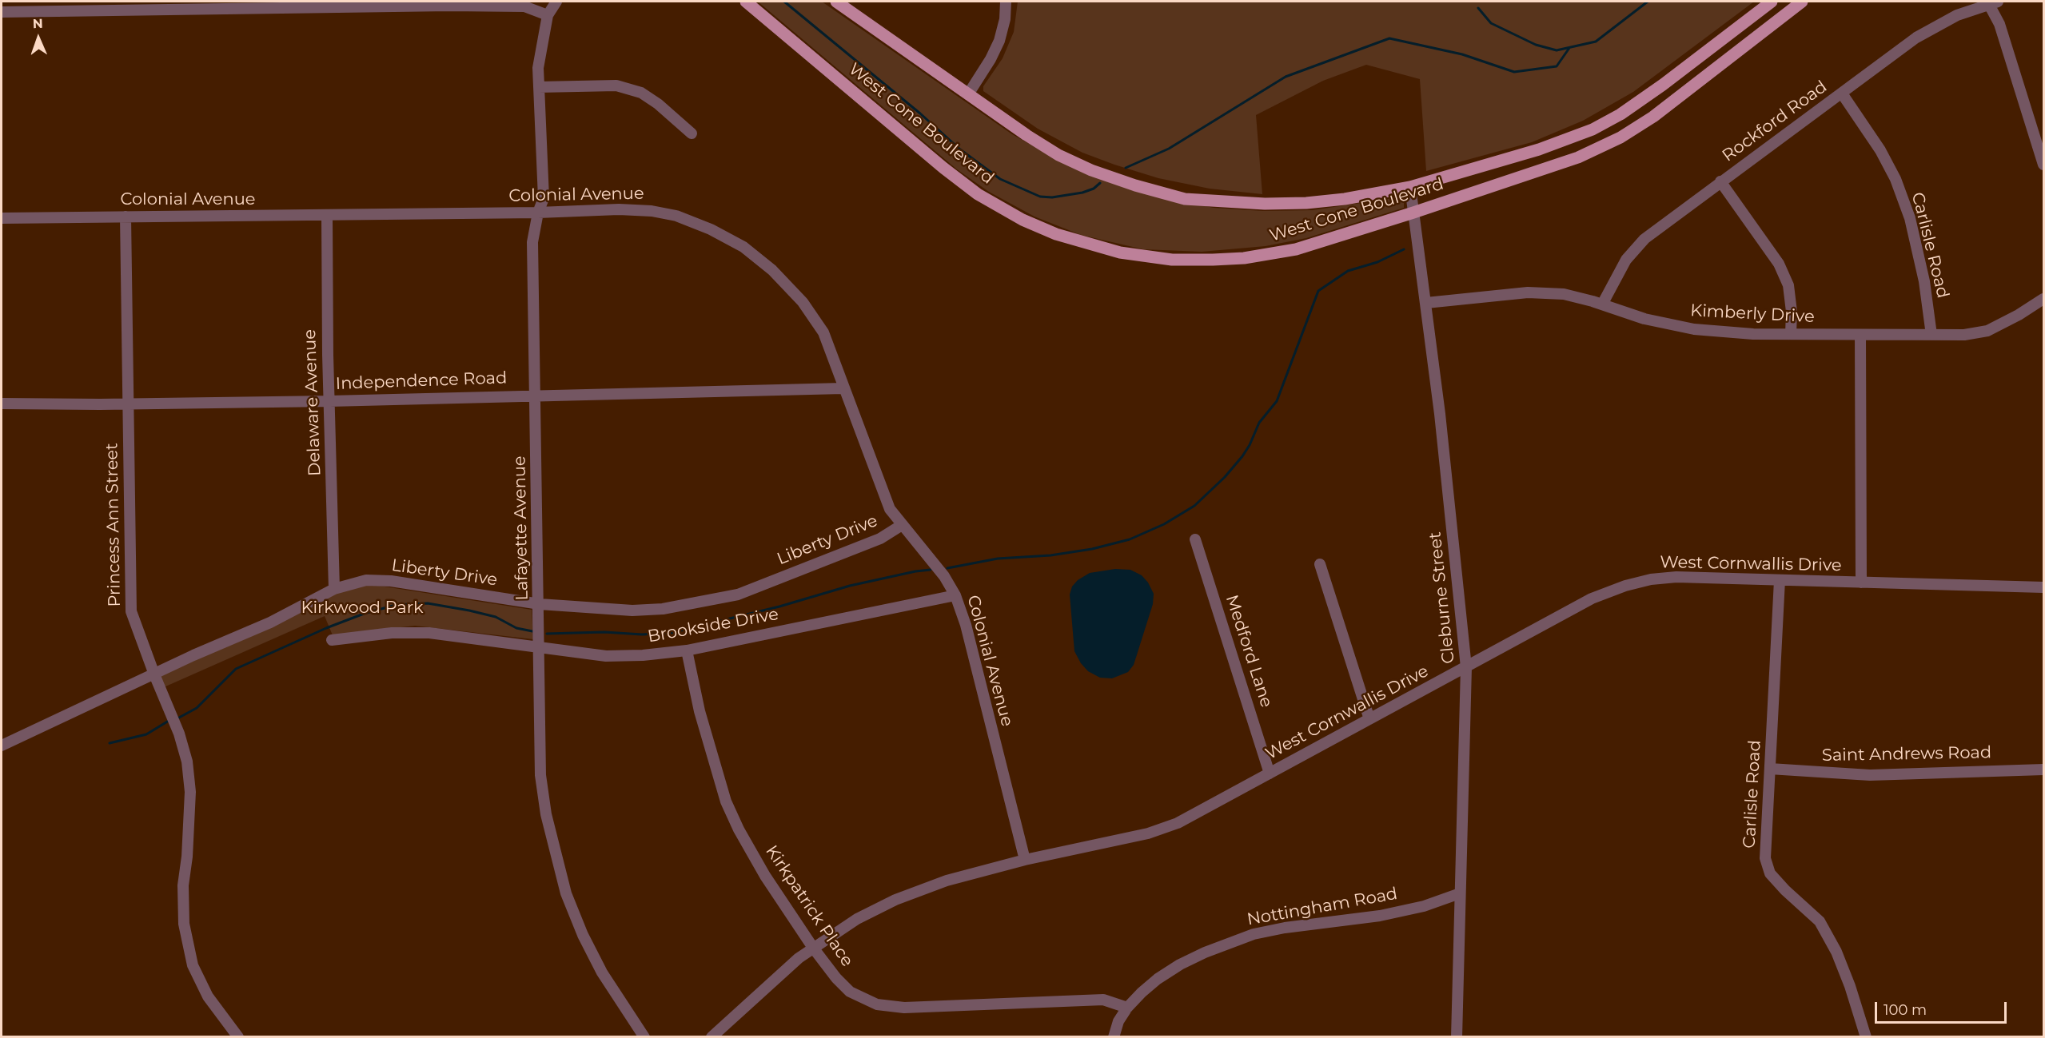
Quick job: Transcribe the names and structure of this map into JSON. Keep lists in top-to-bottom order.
{
  "streets": {
    "main road": ["West Cone Boulevard"],
    "street": [
      "Rockford Road",
      "Colonial Avenue",
      "Carlisle Road",
      "Kimberly Drive",
      "Independence Road",
      "Delaware Avenue",
      "Princess Ann Street",
      "Lafayette Avenue",
      "Liberty Drive",
      "West Cornwallis Drive",
      "Cleburne Street",
      "Brookside Drive",
      "Medford Lane",
      "Saint Andrews Road",
      "Kirkpatrick Place",
      "Nottingham Road"
    ]
  },
  "crossings": [
    ["Rockford Road", "Carlisle Road"],
    ["Rockford Road", "Kimberly Drive"],
    ["West Cone Boulevard", "Cleburne Street"],
    ["Colonial Avenue", "Independence Road"],
    ["Colonial Avenue", "Delaware Avenue"],
    ["Colonial Avenue", "Princess Ann Street"],
    ["Colonial Avenue", "Lafayette Avenue"],
    ["Colonial Avenue", "Liberty Drive"],
    ["Colonial Avenue", "West Cornwallis Drive"],
    ["Colonial Avenue", "Brookside Drive"],
    ["Carlisle Road", "Kimberly Drive"],
    ["Carlisle Road", "West Cornwallis Drive"],
    ["Carlisle Road", "Saint Andrews Road"],
    ["Kimberly Drive", "Cleburne Street"],
    ["Independence Road", "Delaware Avenue"],
    ["Independence Road", "Princess Ann Street"],
    ["Independence Road", "Lafayette Avenue"],
    ["Delaware Avenue", "Liberty Drive"],
    ["Princess Ann Street", "Liberty Drive"],
    ["Lafayette Avenue", "Liberty Drive"],
    ["Lafayette Avenue", "Brookside Drive"],
    ["West Cornwallis Drive", "Cleburne Street"],
    ["West Cornwallis Drive", "Medford Lane"],
    ["West Cornwallis Drive", "Kirkpatrick Place"],
    ["Cleburne Street", "Nottingham Road"],
    ["Brookside Drive", "Kirkpatrick Place"],
    ["Kirkpatrick Place", "Nottingham Road"]
  ],
  "parks": ["Kirkwood Park"],
  "scale_bar": "100 m",
  "north": "top"
}
